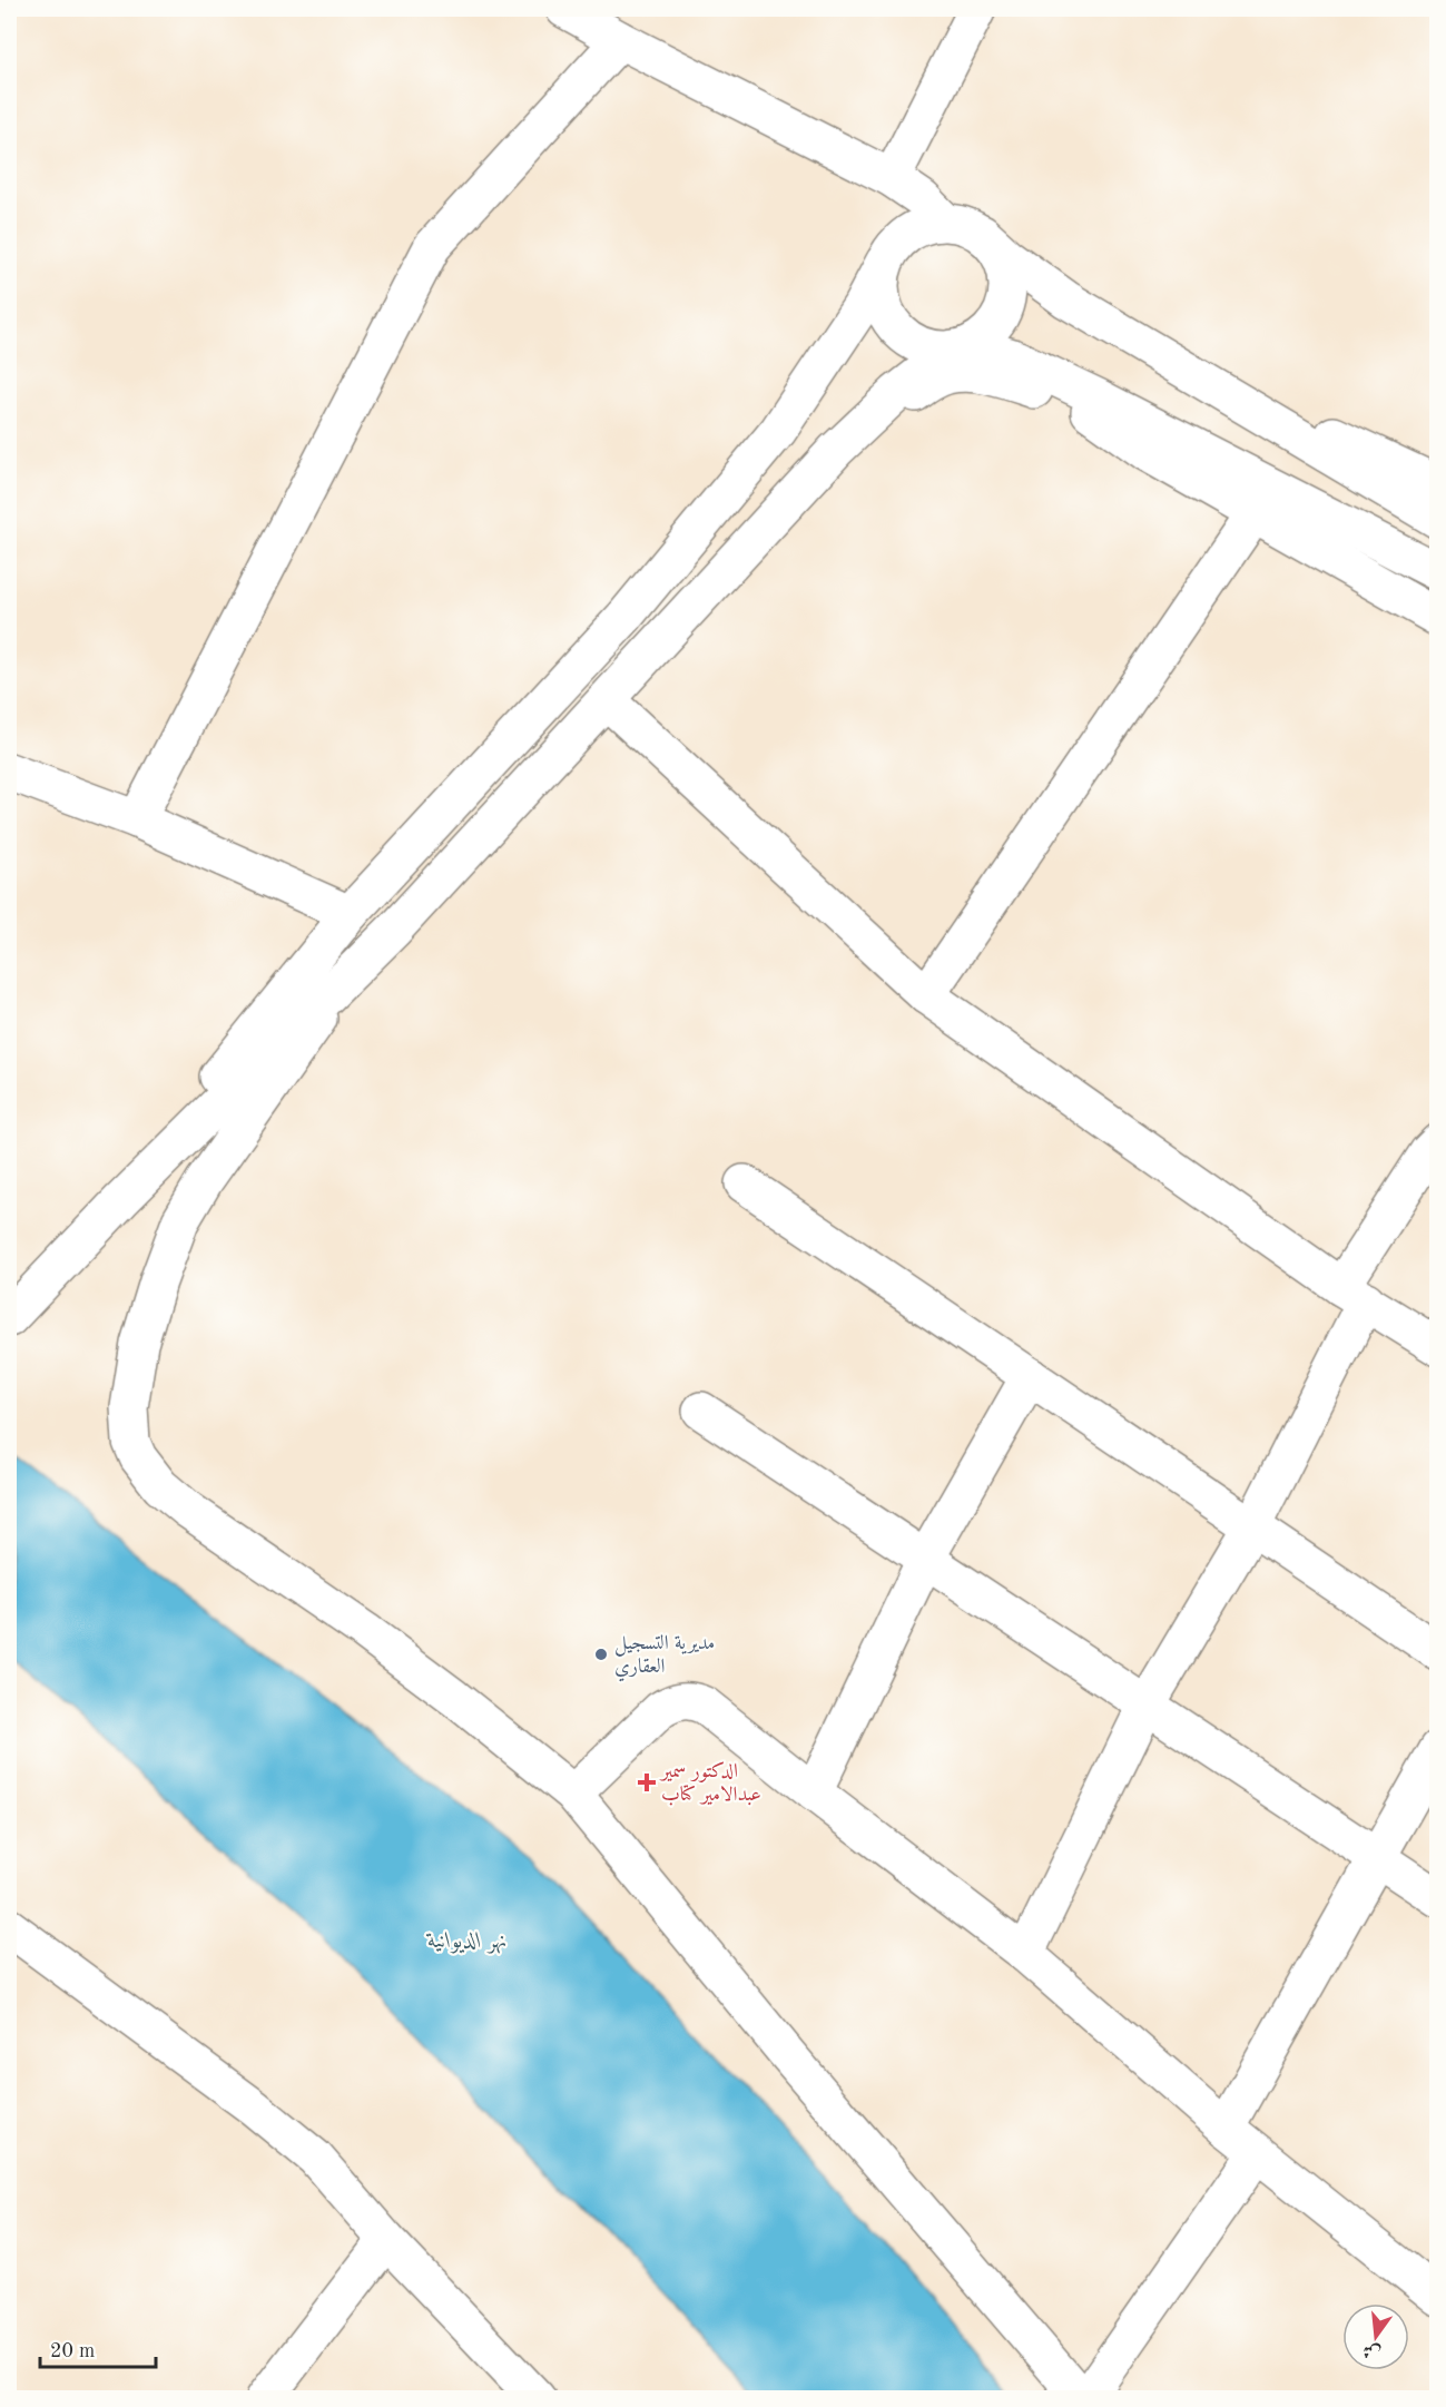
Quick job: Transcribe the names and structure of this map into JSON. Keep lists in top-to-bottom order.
{
  "water": ["نهر الديوانية"],
  "places": {
    "other": ["مديرية التسجيل العقاري"],
    "health": ["الدكتور سمير عبدالامير كتاب"]
  },
  "scale_bar": "20 m",
  "north": "bottom"
}
